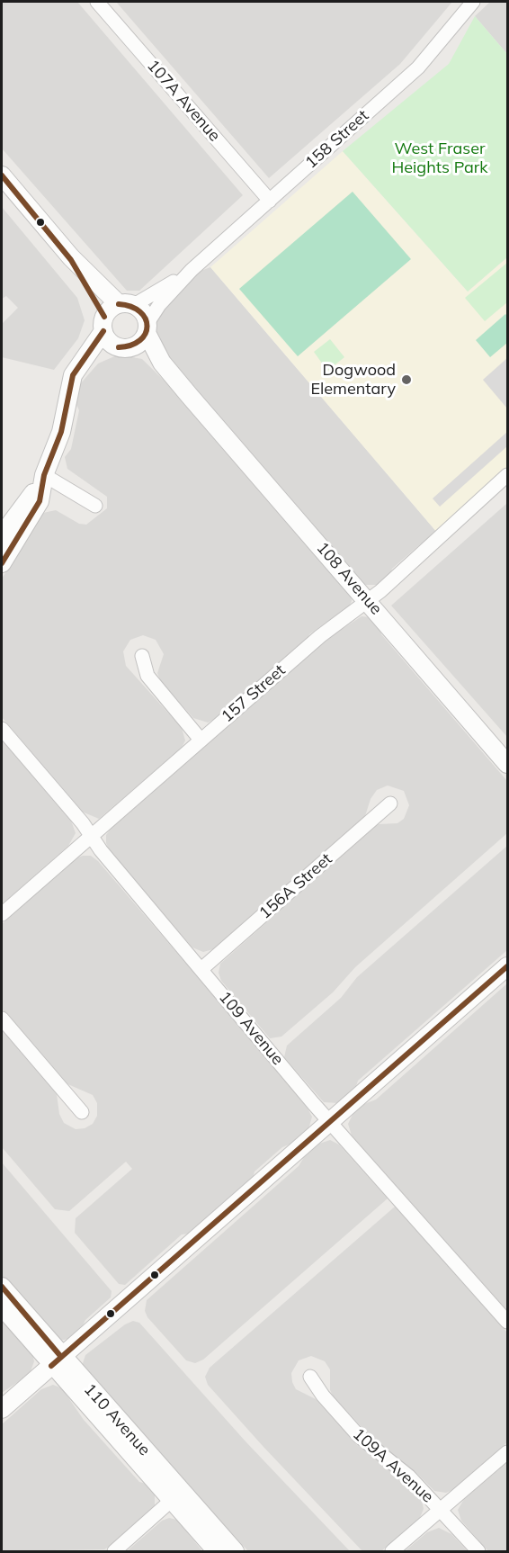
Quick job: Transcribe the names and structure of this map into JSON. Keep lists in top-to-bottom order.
{
  "streets": {
    "street": [
      "107A Avenue",
      "158 Street",
      "108 Avenue",
      "157 Street",
      "156A Street",
      "109 Avenue",
      "110 Avenue",
      "109A Avenue"
    ]
  },
  "crossings": [
    ["107A Avenue", "158 Street"],
    ["158 Street", "108 Avenue"],
    ["108 Avenue", "157 Street"],
    ["157 Street", "109 Avenue"],
    ["156A Street", "109 Avenue"]
  ],
  "parks": ["West Fraser Heights Park"],
  "places": ["Dogwood Elementary"]
}
